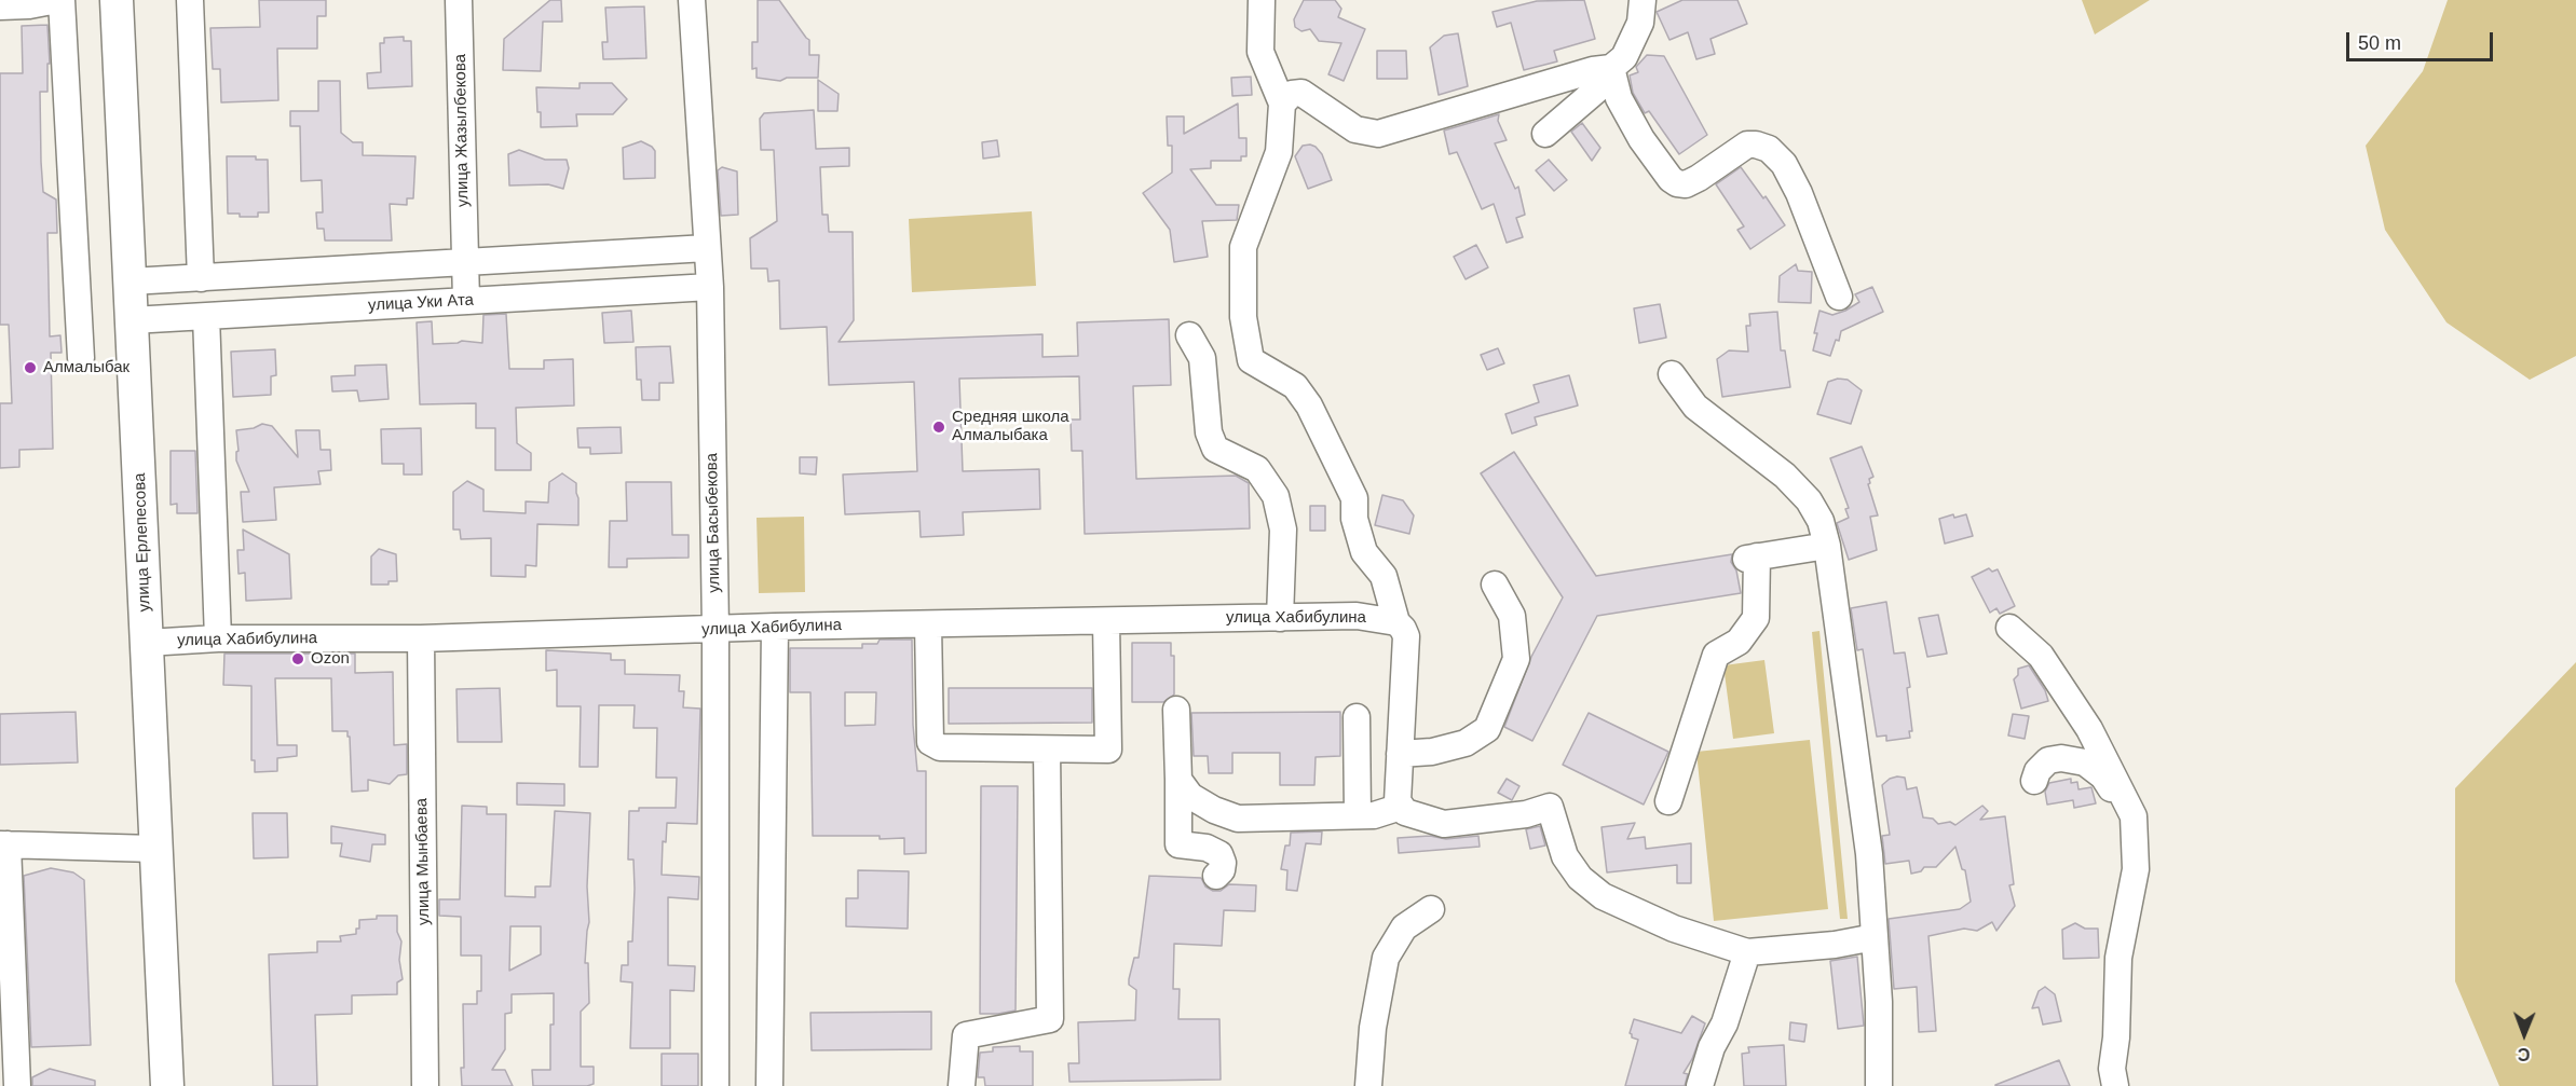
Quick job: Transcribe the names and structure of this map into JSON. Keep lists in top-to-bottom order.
{
  "streets": {
    "main road": ["улица Ерлепесова"],
    "street": [
      "улица Жазылбекова",
      "улица Уки Ата",
      "улица Басыбекова",
      "улица Хабибулина",
      "улица Мынбаева"
    ]
  },
  "crossings": [
    ["улица Жазылбекова", "улица Уки Ата"],
    ["улица Уки Ата", "улица Басыбекова"],
    ["улица Уки Ата", "улица Ерлепесова"],
    ["улица Басыбекова", "улица Хабибулина"],
    ["улица Ерлепесова", "улица Хабибулина"],
    ["улица Хабибулина", "улица Мынбаева"]
  ],
  "places": ["Алмалыбак", "Средняя школа Алмалыбака", "Ozon"],
  "scale_bar": "50 m",
  "north": "bottom"
}
